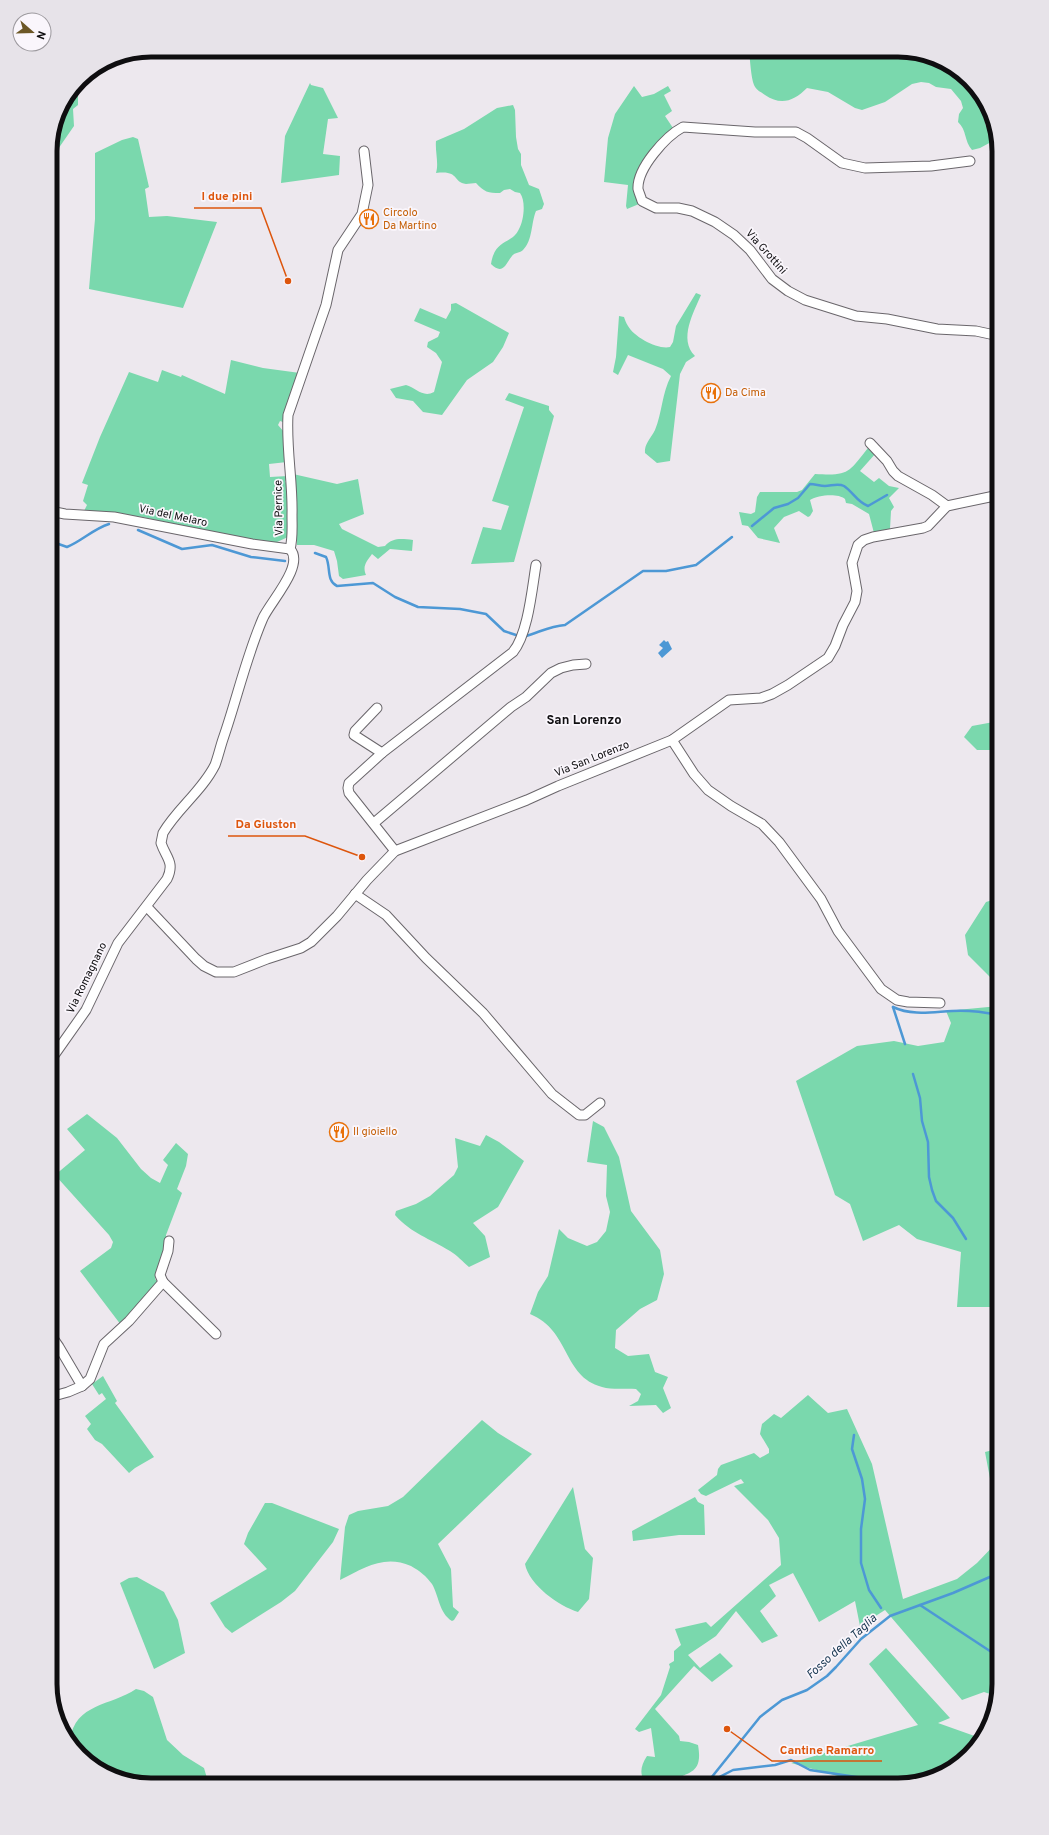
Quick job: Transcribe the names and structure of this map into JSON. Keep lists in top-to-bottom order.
{
  "streets": {
    "street": [
      "Via Grottini",
      "Via Pernice",
      "Via del Melaro",
      "Via San Lorenzo",
      "Via Romagnano"
    ]
  },
  "crossings": [
    ["Via Pernice", "Via del Melaro"],
    ["Via Pernice", "Via San Lorenzo"],
    ["Via Pernice", "Via Romagnano"],
    ["Via San Lorenzo", "Via Romagnano"]
  ],
  "districts": ["San Lorenzo"],
  "water": ["Fosso della Taglia"],
  "places": {
    "restaurant": ["Circolo Da Martino", "Da Cima", "Il gioiello"],
    "other": ["I due pini", "Da Giuston", "Cantine Ramarro"]
  },
  "north": "right"
}
